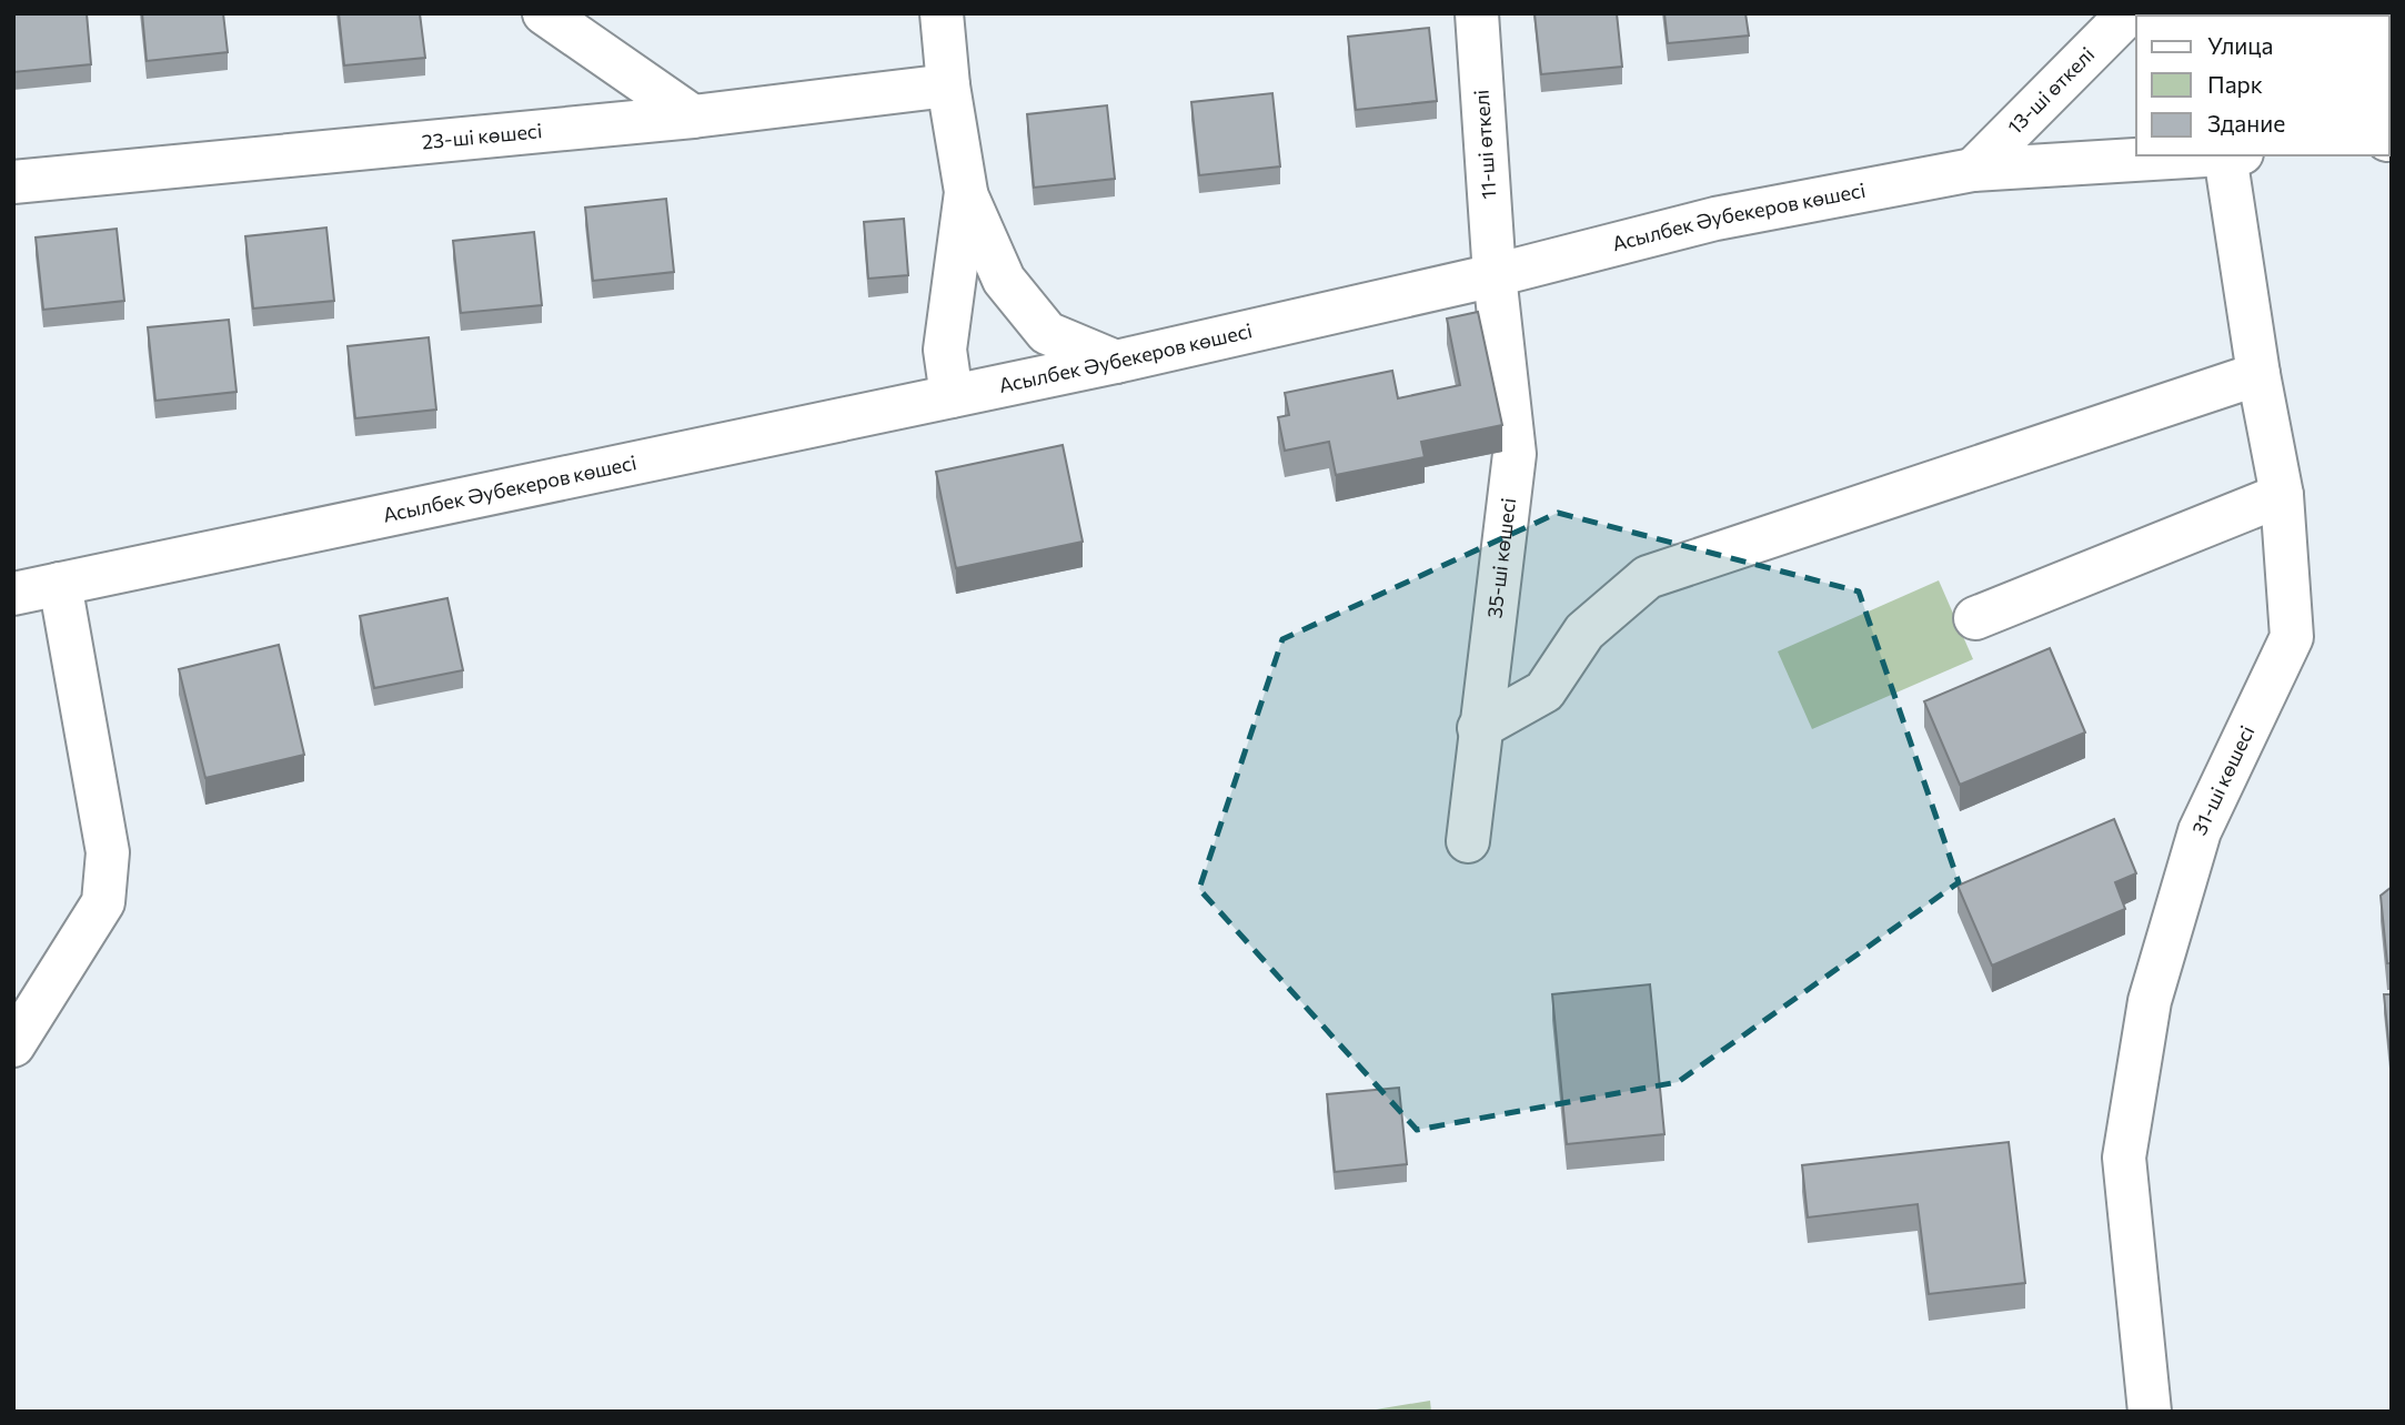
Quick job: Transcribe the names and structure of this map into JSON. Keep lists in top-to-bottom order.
{
  "streets": {
    "street": [
      "13-ші өткелі",
      "23-ші көшесі",
      "11-ші өткелі",
      "Асылбек Әубекеров көшесі",
      "35-ші көшесі",
      "31-ші көшесі"
    ]
  },
  "crossings": [
    ["13-ші өткелі", "Асылбек Әубекеров көшесі"],
    ["11-ші өткелі", "Асылбек Әубекеров көшесі"],
    ["11-ші өткелі", "35-ші көшесі"],
    ["Асылбек Әубекеров көшесі", "35-ші көшесі"]
  ],
  "legend": ["Улица", "Парк", "Здание"]
}
